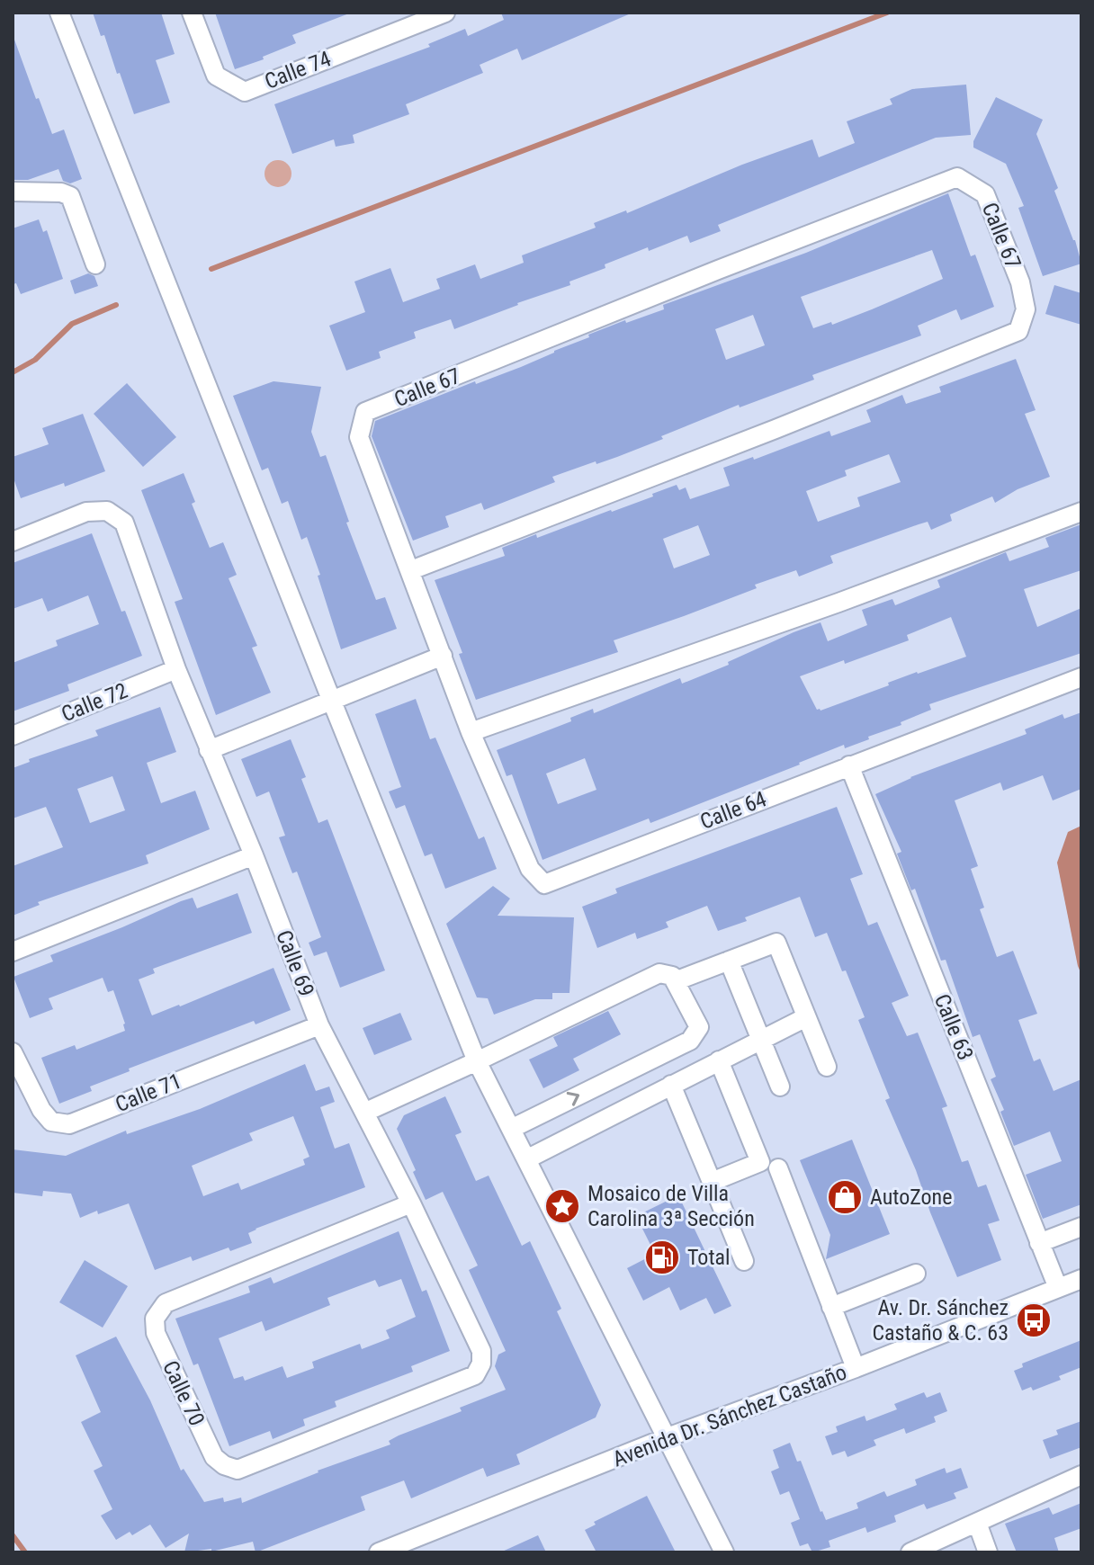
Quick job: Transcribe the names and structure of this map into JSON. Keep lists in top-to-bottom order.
{
  "streets": {
    "street": [
      "Calle 74",
      "Calle 67",
      "Calle 72",
      "Calle 64",
      "Calle 69",
      "Calle 63",
      "Calle 71",
      "Calle 70",
      "Avenida Dr. Sánchez Castaño"
    ]
  },
  "crossings": [
    ["Calle 67", "Calle 64"],
    ["Calle 72", "Calle 69"],
    ["Calle 64", "Calle 63"],
    ["Calle 69", "Calle 71"],
    ["Calle 69", "Calle 70"],
    ["Calle 63", "Avenida Dr. Sánchez Castaño"]
  ],
  "places": {
    "shop": ["AutoZone"],
    "place": ["Mosaico de Villa Carolina 3ª Sección"],
    "fuel station": ["Total"],
    "bus stop": ["Av. Dr. Sánchez Castaño & C. 63"]
  }
}
